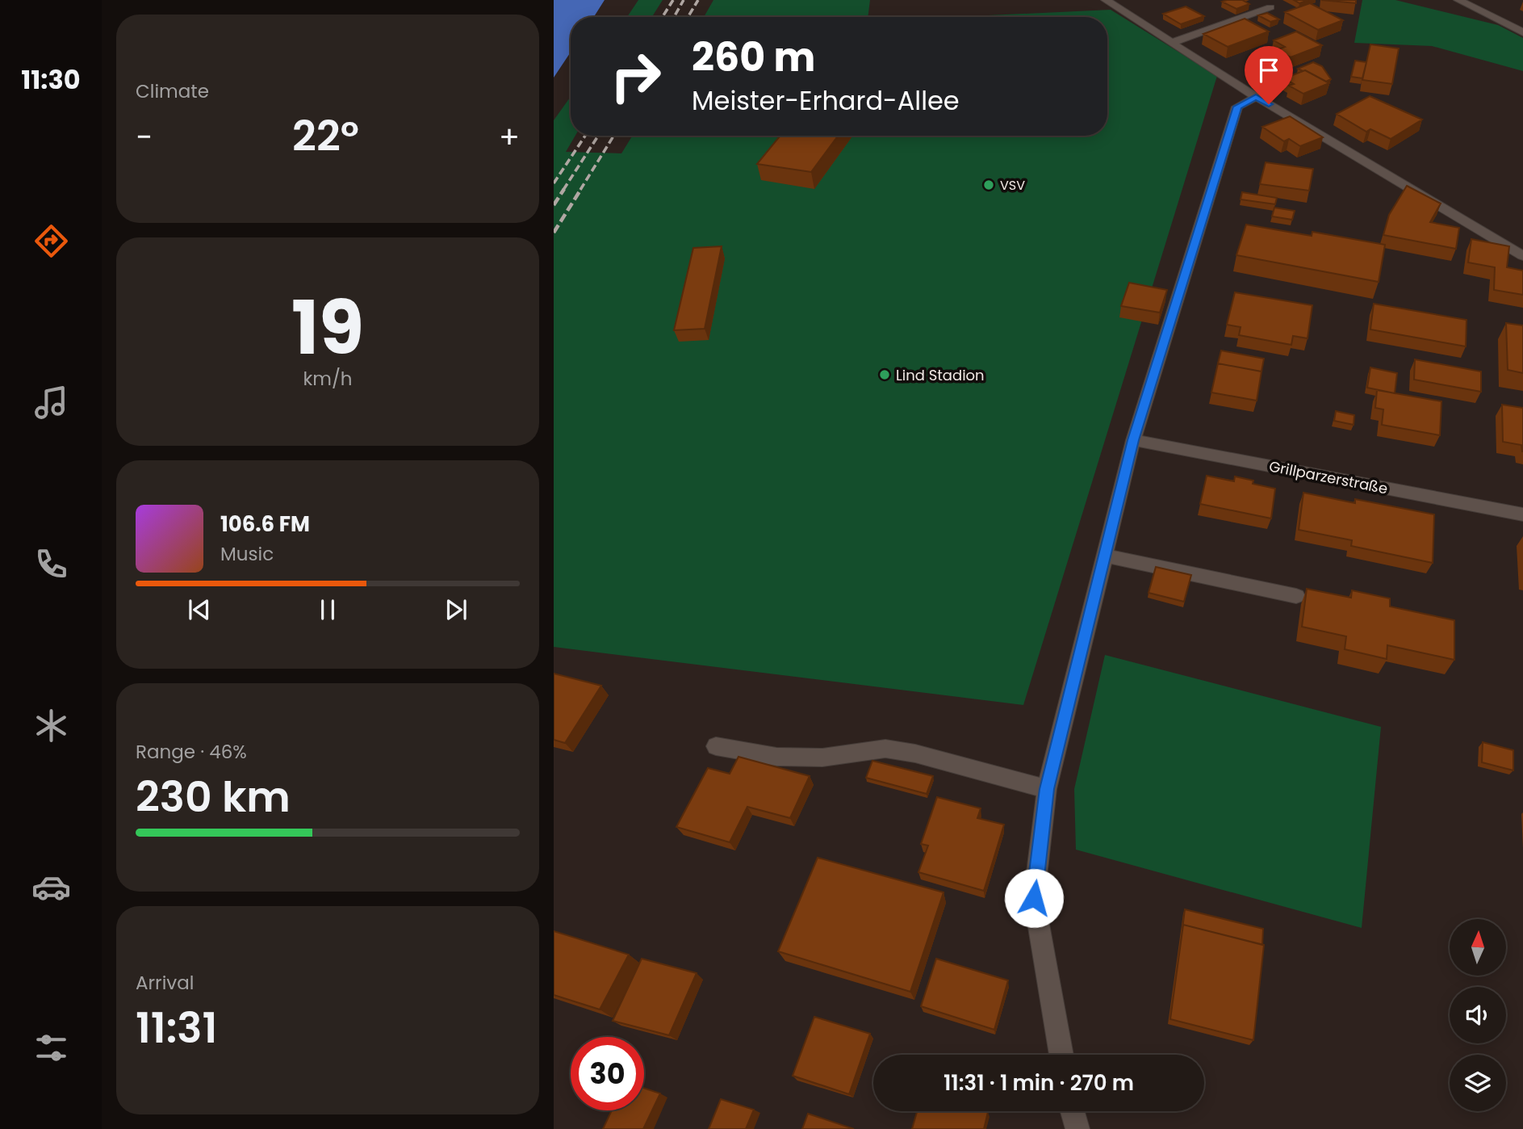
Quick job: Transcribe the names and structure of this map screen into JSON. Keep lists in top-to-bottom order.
{
  "streets": {
    "street": ["Grillparzerstraße"]
  },
  "places": ["VSV", "Lind Stadion"],
  "north": "top",
  "page": {
    "tabs": "11:30",
    "tile": [
      "Climate",
      ["19", "km/h"],
      ["Range · 46%", "230 km"],
      ["Arrival", "11:31"]
    ],
    "turn": ["260 m", "Meister-Erhard-Allee"],
    "heat": ["−", "22°", "+"],
    "song": ["106.6 FM", "Music"],
    "limit": "30",
    "trip": "11:31 · 1 min · 270 m"
  }
}
